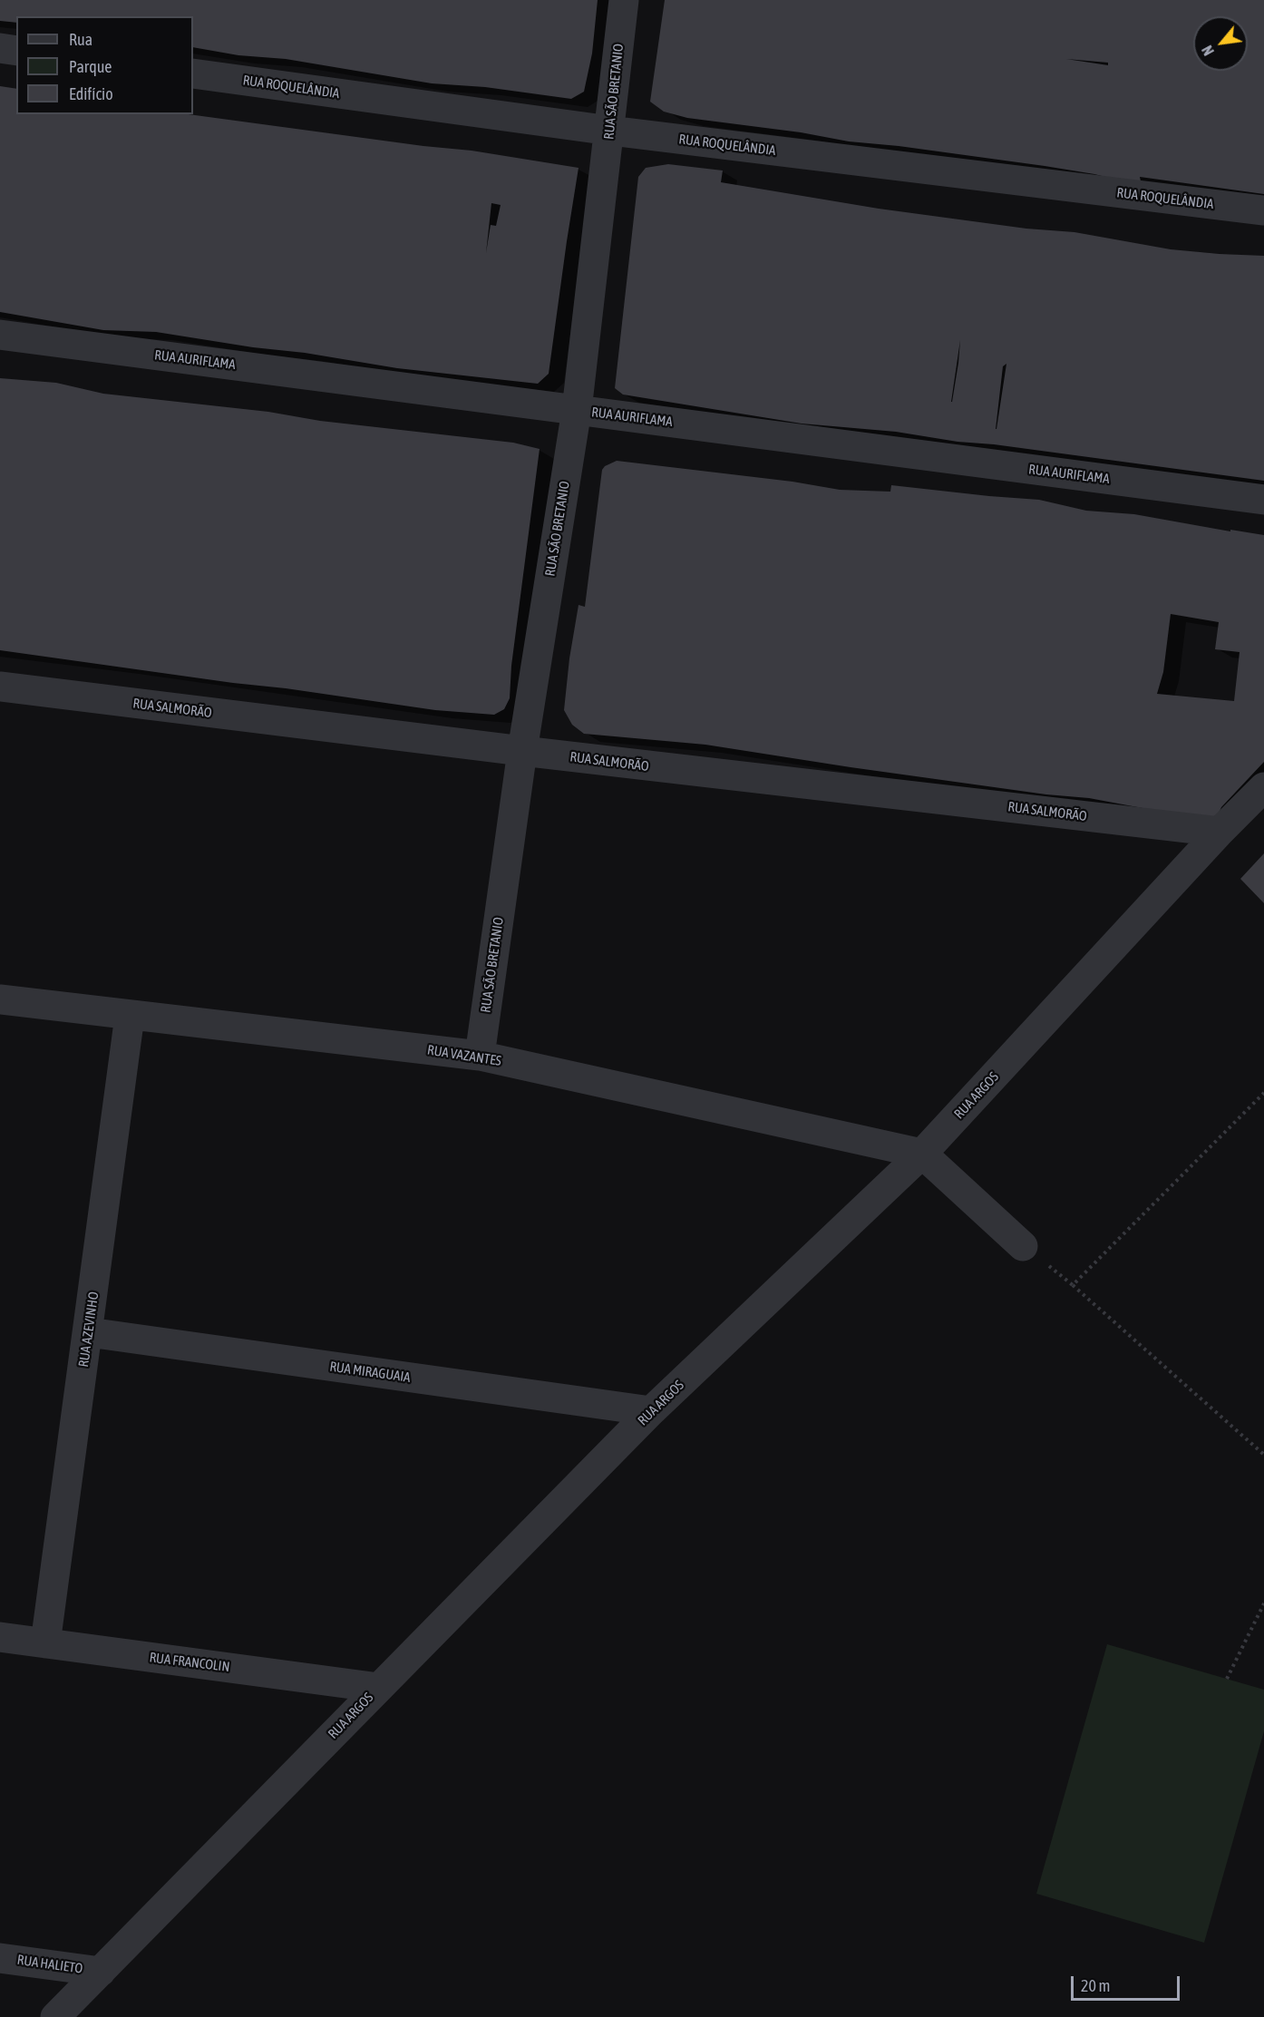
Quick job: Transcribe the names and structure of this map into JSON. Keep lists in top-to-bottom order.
{
  "streets": {
    "street": [
      "RUA ROQUELÂNDIA",
      "RUA SÃO BRETANIO",
      "RUA AURIFLAMA",
      "RUA SALMORÃO",
      "RUA VAZANTES",
      "RUA ARGOS",
      "RUA AZEVINHO",
      "RUA MIRAGUAIA",
      "RUA FRANCOLIN",
      "RUA HALIETO"
    ]
  },
  "crossings": [
    ["RUA ROQUELÂNDIA", "RUA SÃO BRETANIO"],
    ["RUA SÃO BRETANIO", "RUA AURIFLAMA"],
    ["RUA SÃO BRETANIO", "RUA SALMORÃO"],
    ["RUA SÃO BRETANIO", "RUA VAZANTES"],
    ["RUA SALMORÃO", "RUA ARGOS"],
    ["RUA VAZANTES", "RUA ARGOS"],
    ["RUA VAZANTES", "RUA AZEVINHO"],
    ["RUA ARGOS", "RUA MIRAGUAIA"],
    ["RUA ARGOS", "RUA FRANCOLIN"],
    ["RUA ARGOS", "RUA HALIETO"],
    ["RUA AZEVINHO", "RUA MIRAGUAIA"],
    ["RUA AZEVINHO", "RUA FRANCOLIN"]
  ],
  "legend": ["Rua", "Parque", "Edifício"],
  "scale_bar": "20 m",
  "north": "bottom left"
}
